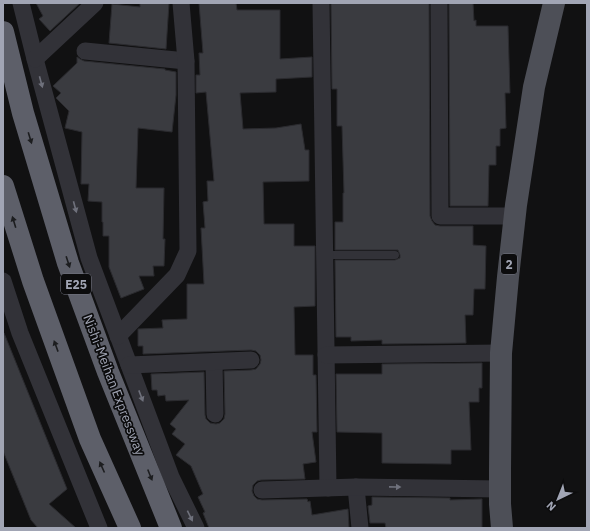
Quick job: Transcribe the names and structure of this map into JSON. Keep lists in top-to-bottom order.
{
  "streets": {
    "highway": ["E25", "Nishi-Meihan Expressway"],
    "main road": ["2"]
  },
  "north": "bottom left"
}
